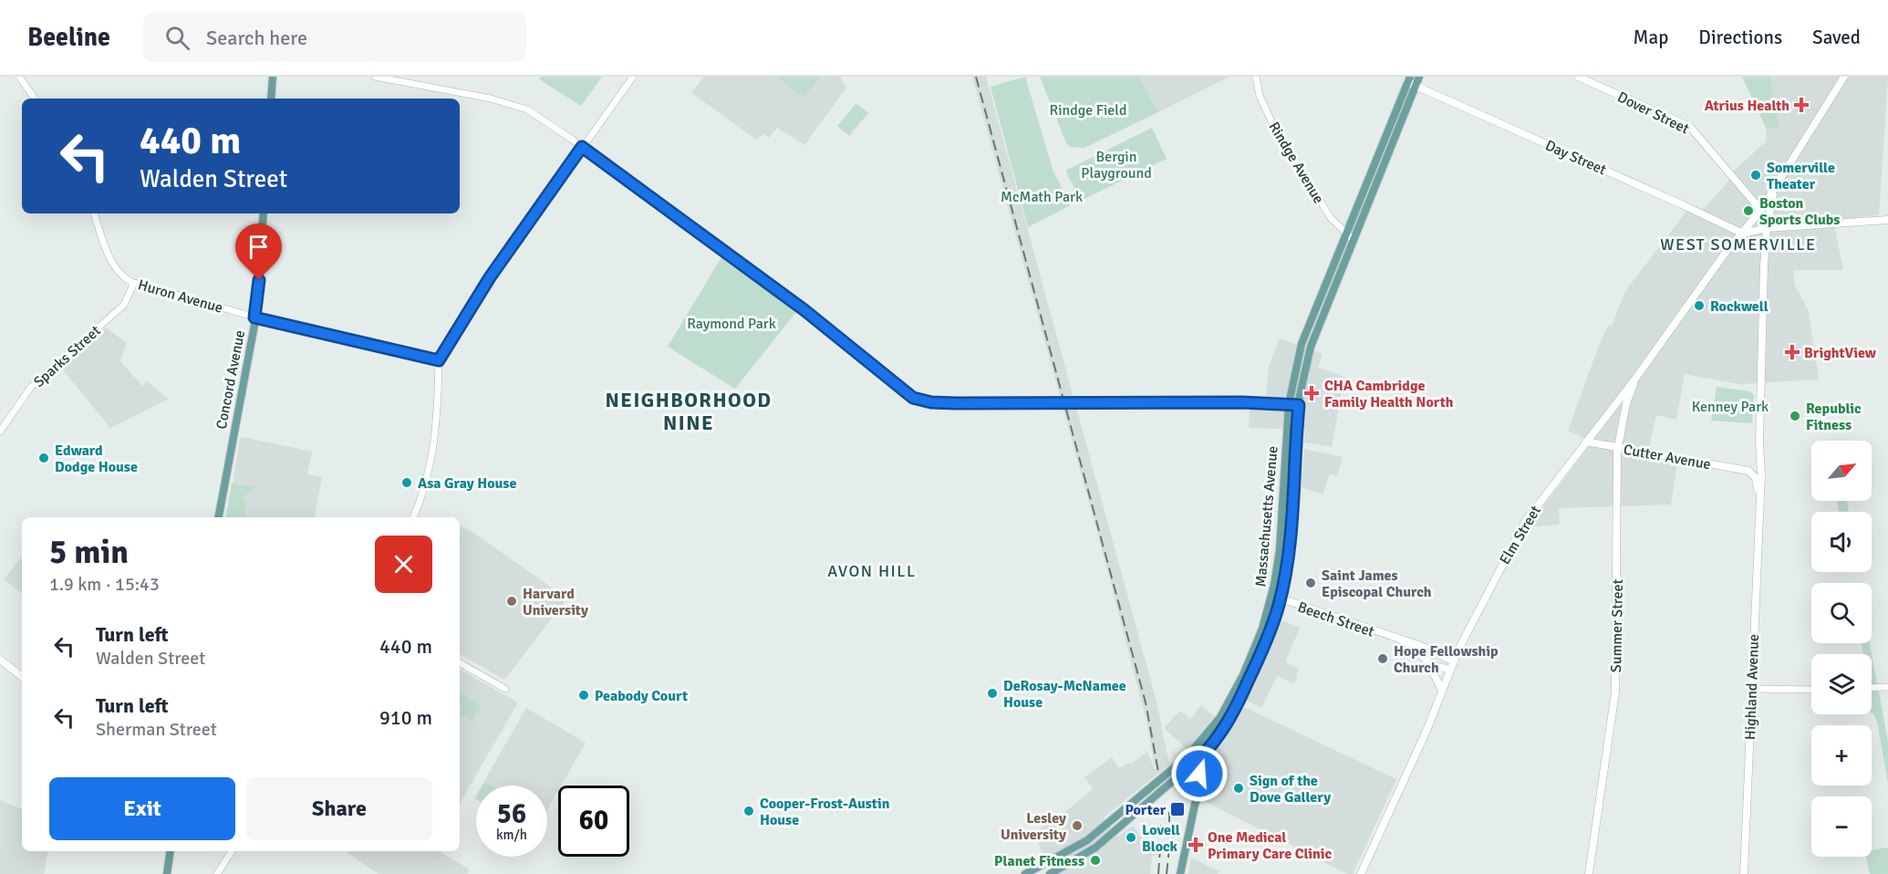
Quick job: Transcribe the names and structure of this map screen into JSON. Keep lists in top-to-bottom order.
{
  "streets": {
    "main road": [
      "Dover Street",
      "Day Street",
      "Concord Avenue",
      "Cutter Avenue",
      "Massachusetts Avenue",
      "Elm Street",
      "Beech Street",
      "Summer Street",
      "Highland Avenue"
    ],
    "street": ["Rindge Avenue", "Huron Avenue", "Sparks Street"]
  },
  "crossings": [
    ["Dover Street", "Elm Street"],
    ["Dover Street", "Highland Avenue"],
    ["Day Street", "Massachusetts Avenue"],
    ["Day Street", "Elm Street"],
    ["Rindge Avenue", "Massachusetts Avenue"],
    ["Huron Avenue", "Sparks Street"],
    ["Huron Avenue", "Concord Avenue"],
    ["Cutter Avenue", "Elm Street"],
    ["Cutter Avenue", "Summer Street"],
    ["Cutter Avenue", "Highland Avenue"],
    ["Massachusetts Avenue", "Beech Street"],
    ["Elm Street", "Beech Street"],
    ["Elm Street", "Summer Street"],
    ["Elm Street", "Highland Avenue"]
  ],
  "districts": ["WEST SOMERVILLE", "NEIGHBORHOOD NINE", "AVON HILL"],
  "parks": [
    "Rindge Field",
    "Bergin Playground",
    "McMath Park",
    "Raymond Park",
    "Kenney Park"
  ],
  "places": {
    "health": [
      "Atrius Health",
      "BrightView",
      "CHA Cambridge Family Health North",
      "One Medical Primary Care Clinic"
    ],
    "other": [
      "Somerville Theater",
      "Boston Sports Clubs",
      "Rockwell",
      "Republic Fitness",
      "Edward Dodge House",
      "Asa Gray House",
      "Saint James Episcopal Church",
      "Harvard University",
      "Hope Fellowship Church",
      "DeRosay-McNamee House",
      "Peabody Court",
      "Sign of the Dove Gallery",
      "Cooper-Frost-Austin House",
      "Lesley University",
      "Lovell Block",
      "Planet Fitness"
    ],
    "transit": ["Porter"]
  },
  "north": "top right",
  "page": {
    "header": "Beeline",
    "search": "Search here",
    "nav": ["Map", "Directions", "Saved"],
    "turn": ["440 m", "Walden Street"],
    "map_buttons": ["+", "−"],
    "heading": ["5 min", "1.9 km · 15:43"],
    "list": [
      {
        "name": "Turn left",
        "note": "Walden Street",
        "value": "440 m"
      },
      {
        "name": "Turn left",
        "note": "Sherman Street",
        "value": "910 m"
      }
    ],
    "buttons": ["Exit", "Share"],
    "speed": "56 km/h",
    "limit": "60"
  }
}
